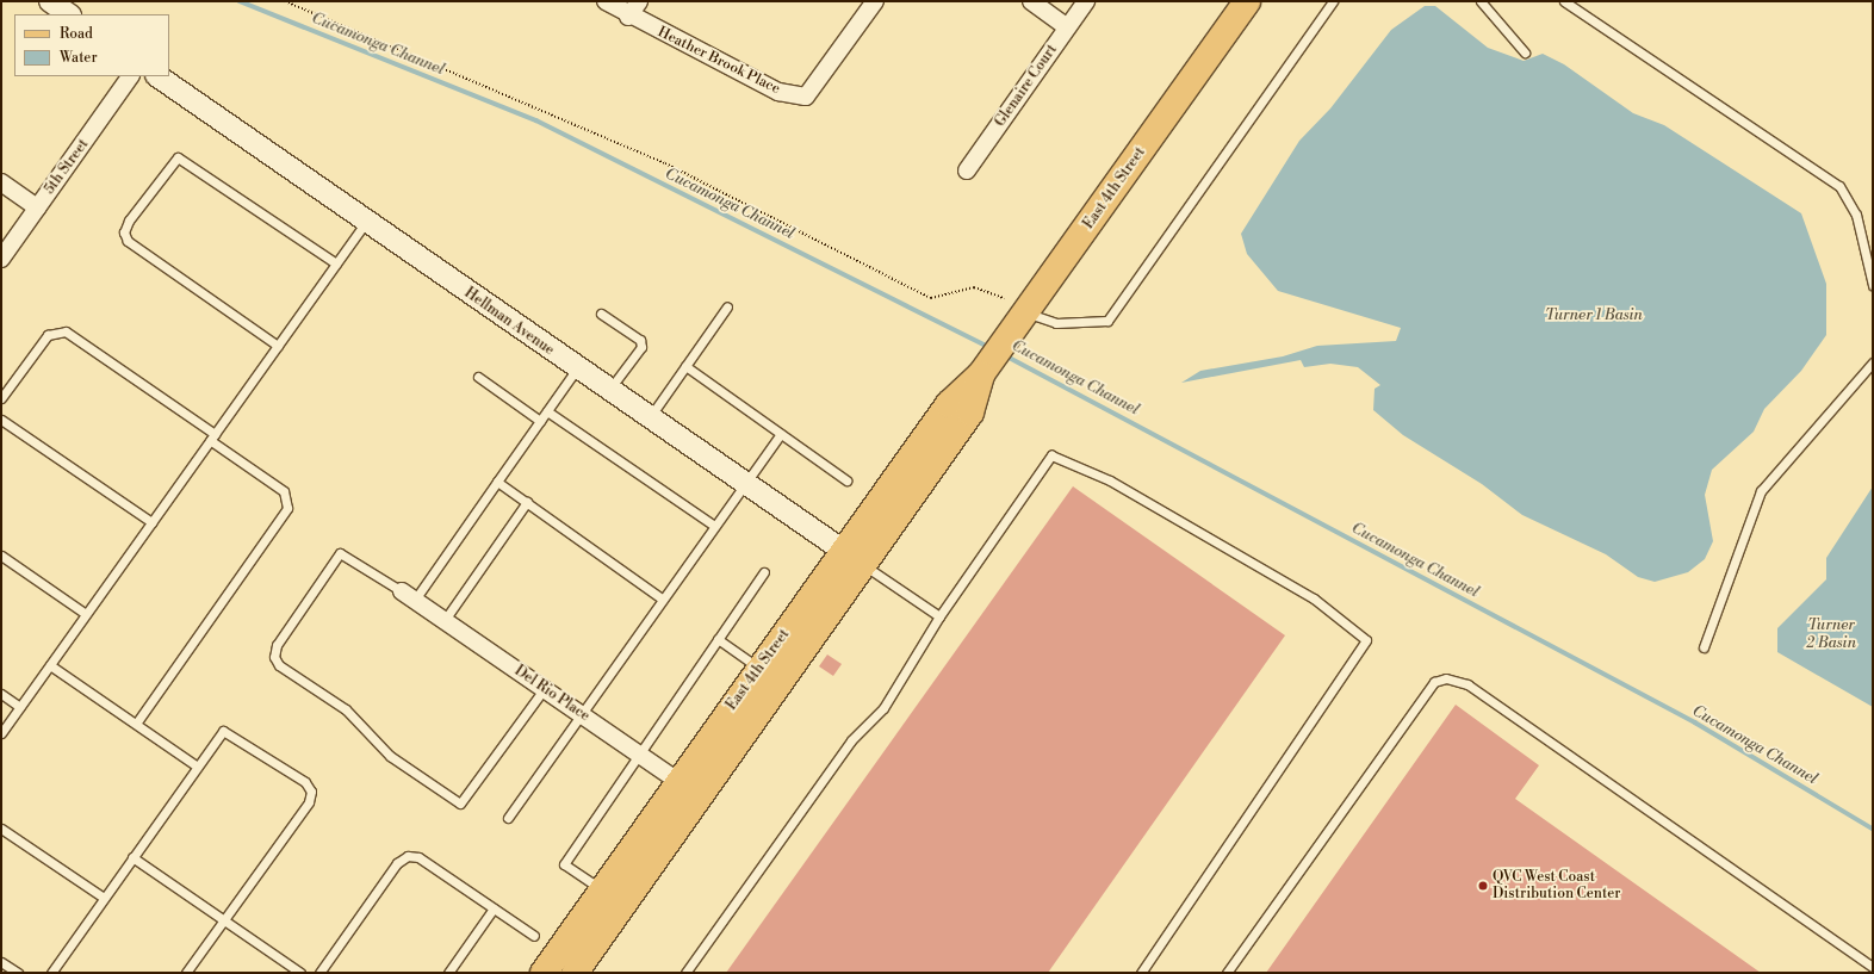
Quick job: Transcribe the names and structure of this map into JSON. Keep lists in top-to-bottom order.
{
  "streets": {
    "main road": ["East 4th Street"],
    "street": [
      "Heather Brook Place",
      "Glenaire Court",
      "5th Street",
      "Hellman Avenue",
      "Del Rio Place"
    ]
  },
  "crossings": [
    ["East 4th Street", "Hellman Avenue"],
    ["East 4th Street", "Del Rio Place"]
  ],
  "water": ["Cucamonga Channel", "Turner 1 Basin", "Turner 2 Basin"],
  "places": ["QVC West Coast Distribution Center"],
  "legend": ["Road", "Water"]
}
